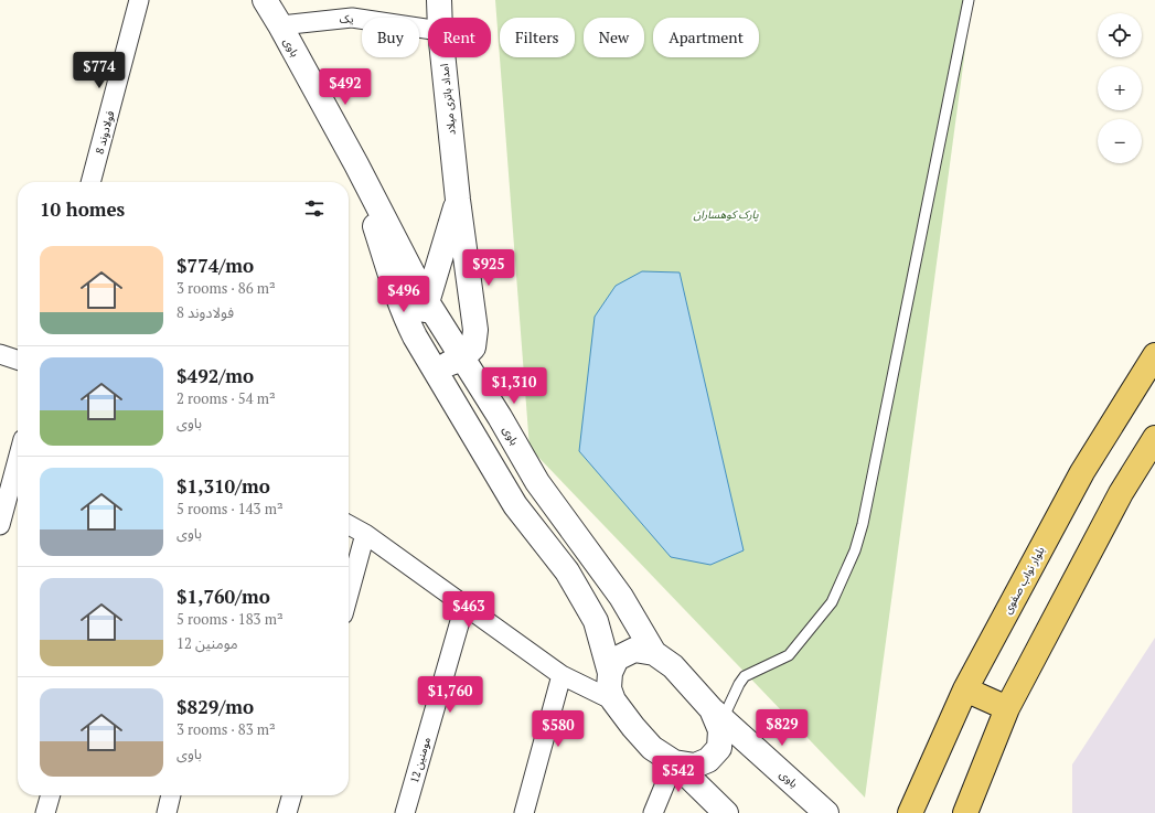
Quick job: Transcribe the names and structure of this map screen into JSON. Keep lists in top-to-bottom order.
{
  "streets": {
    "main road": ["بلوار نواب صفوی"],
    "street": [
      "یک",
      "باوی",
      "امداد باتری میلاد",
      "فولادوند 8",
      "مومنین 12"
    ]
  },
  "crossings": [
    ["یک", "باوی"],
    ["باوی", "امداد باتری میلاد"]
  ],
  "parks": ["پارک کوهساران"],
  "page": {
    "map_buttons": ["+", "−"],
    "chip": [
      "Buy",
      "Rent",
      "Filters",
      "New",
      "Apartment"
    ],
    "price": [
      "$774",
      "$492",
      "$925",
      "$496",
      "$1,310",
      "$463",
      "$1,760",
      "$829",
      "$580",
      "$542"
    ],
    "heading": "10 homes",
    "list": [
      {
        "name": "$774/mo",
        "note": "3 rooms · 86 m² · فولادوند 8"
      },
      {
        "name": "$492/mo",
        "note": "2 rooms · 54 m² · باوی"
      },
      {
        "name": "$1,310/mo",
        "note": "5 rooms · 143 m² · باوی"
      },
      {
        "name": "$1,760/mo",
        "note": "5 rooms · 183 m² · مومنین 12"
      },
      {
        "name": "$829/mo",
        "note": "3 rooms · 83 m² · باوی"
      }
    ]
  }
}
